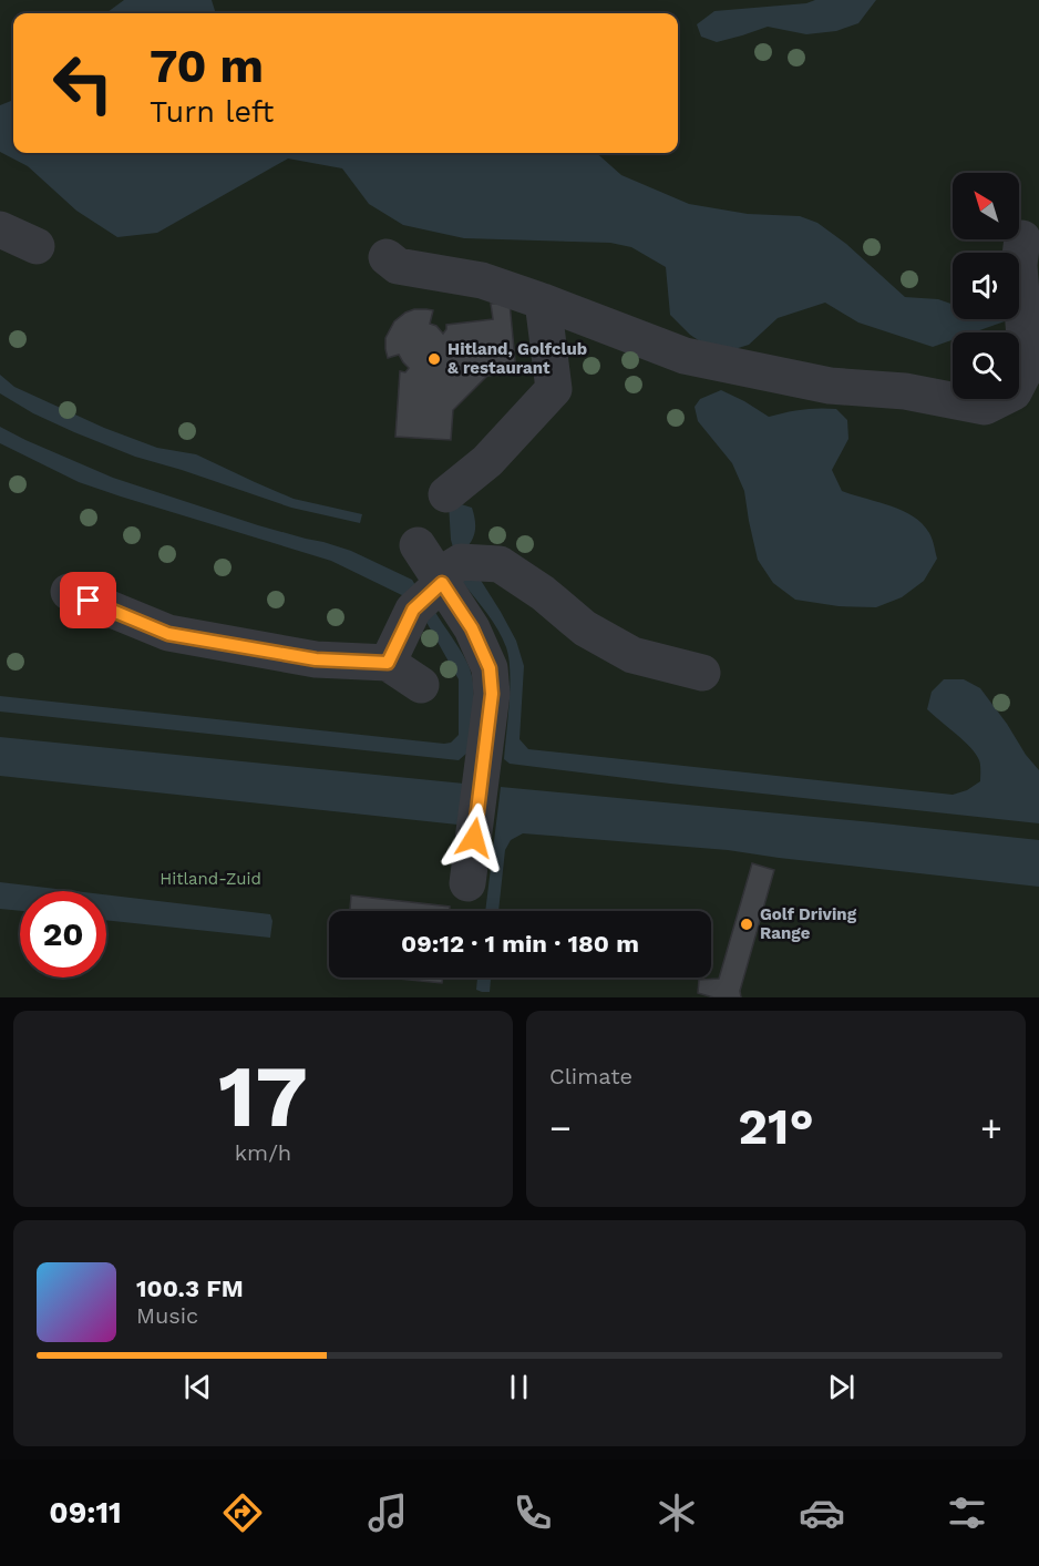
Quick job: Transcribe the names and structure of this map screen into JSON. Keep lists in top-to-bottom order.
{
  "parks": ["Hitland-Zuid"],
  "places": ["Hitland, Golfclub & restaurant", "Golf Driving Range"],
  "north": "top left",
  "page": {
    "turn": ["70 m", "Turn left"],
    "limit": "20",
    "trip": "09:12 · 1 min · 180 m",
    "tile": [
      ["17", "km/h"],
      "Climate"
    ],
    "heat": ["−", "21°", "+"],
    "song": ["100.3 FM", "Music"],
    "tabs": "09:11"
  }
}
